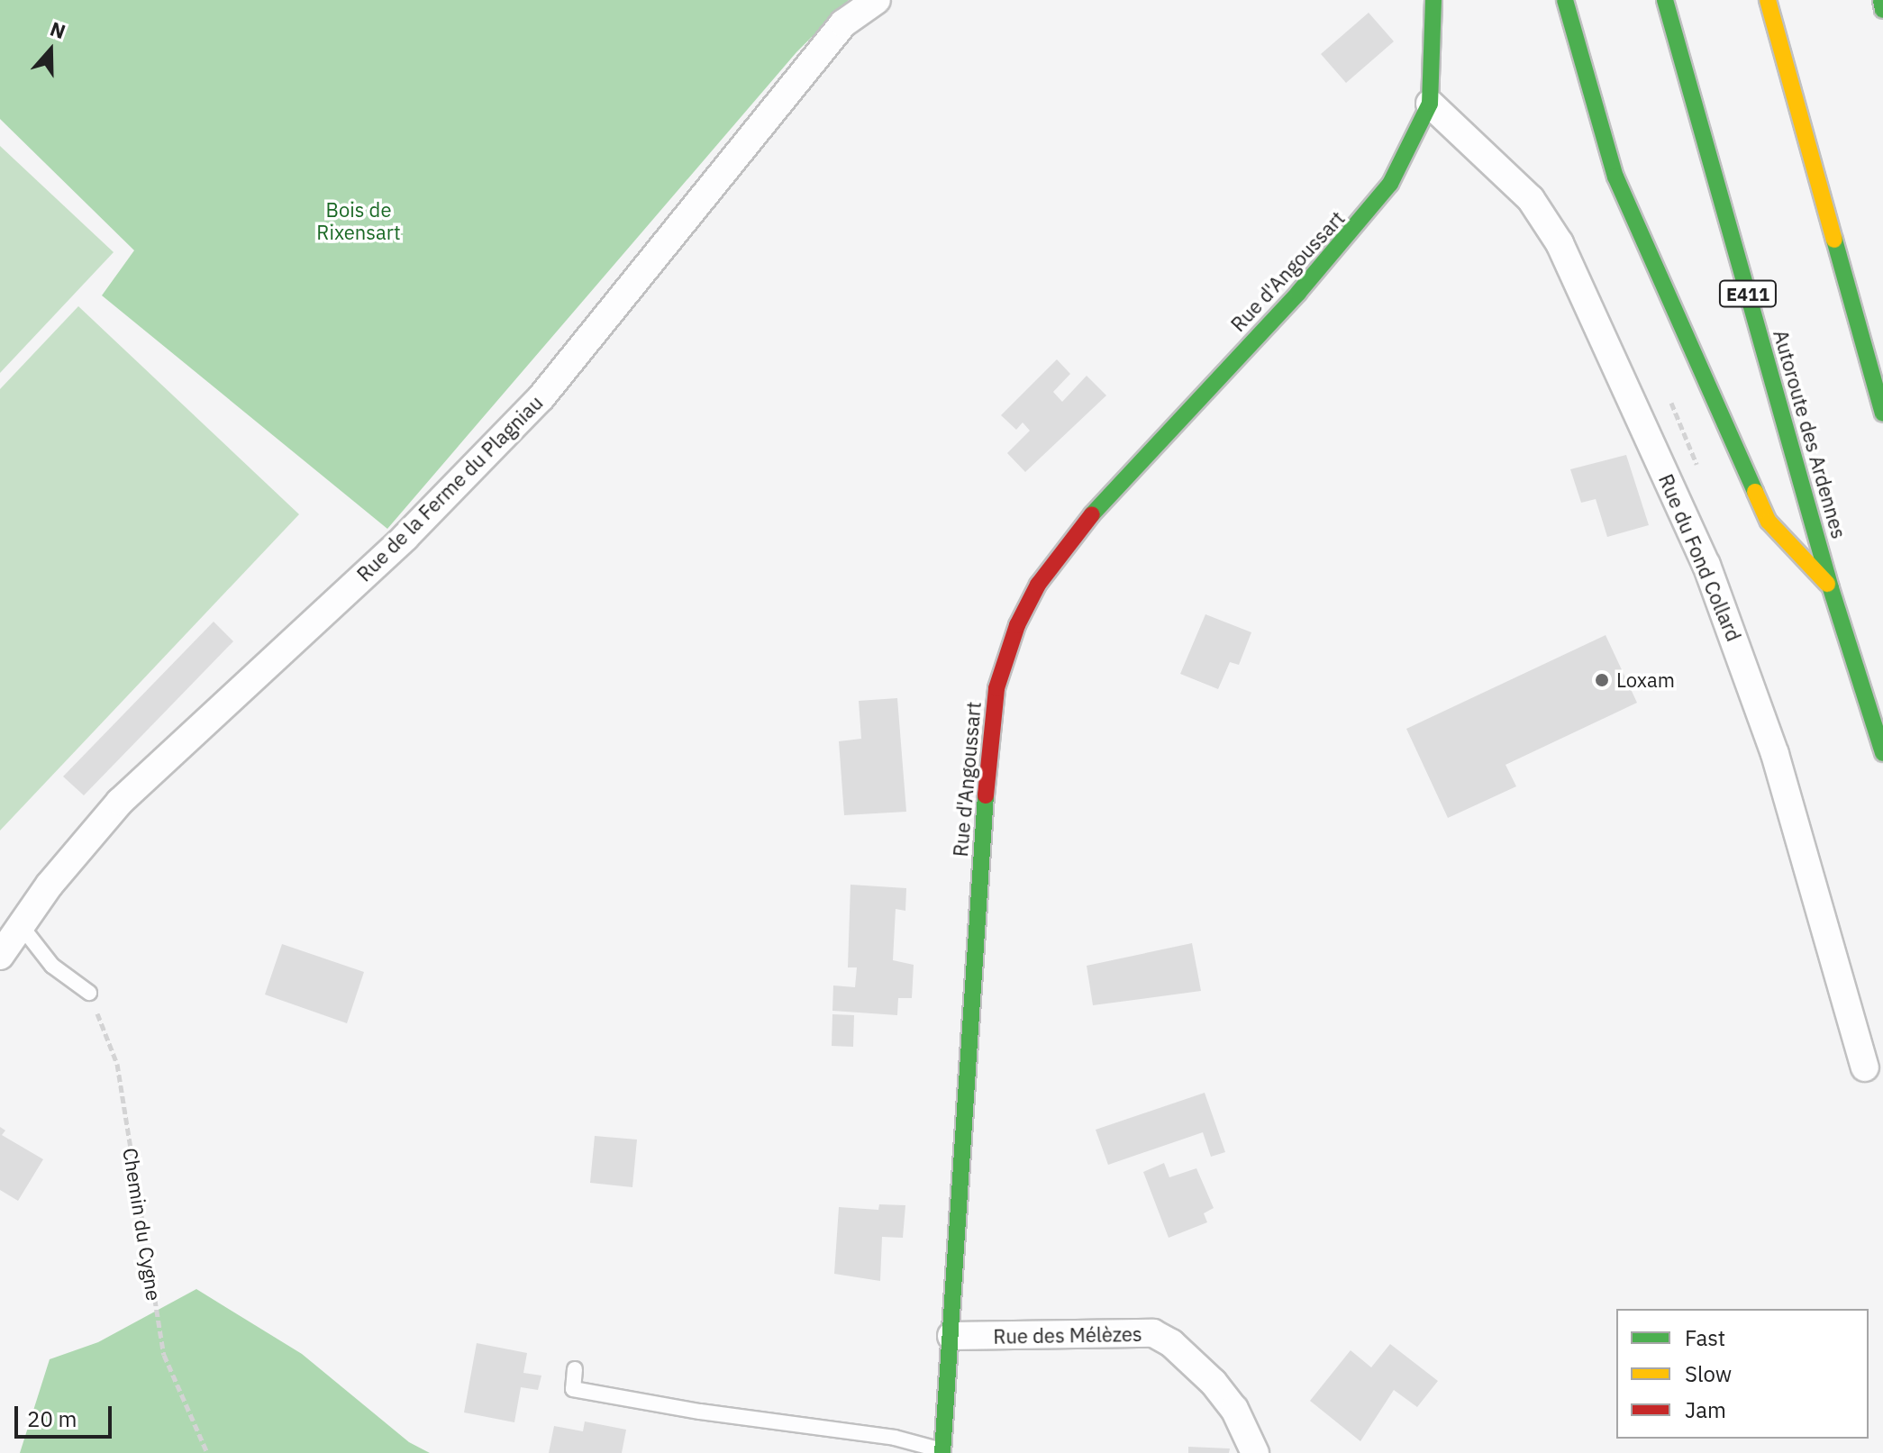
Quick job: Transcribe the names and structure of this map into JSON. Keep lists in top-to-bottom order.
{
  "streets": {
    "main road": ["Rue d'Angoussart", "E411", "Autoroute des Ardennes"],
    "street": ["Rue de la Ferme du Plagniau", "Rue du Fond Collard", "Rue des Mélèzes"],
    "path": ["Chemin du Cygne"]
  },
  "crossings": [
    ["Rue d'Angoussart", "Rue du Fond Collard"],
    ["Rue d'Angoussart", "Rue des Mélèzes"]
  ],
  "parks": ["Bois de Rixensart"],
  "places": ["Loxam"],
  "legend": ["Fast", "Slow", "Jam"],
  "scale_bar": "20 m",
  "north": "top"
}
